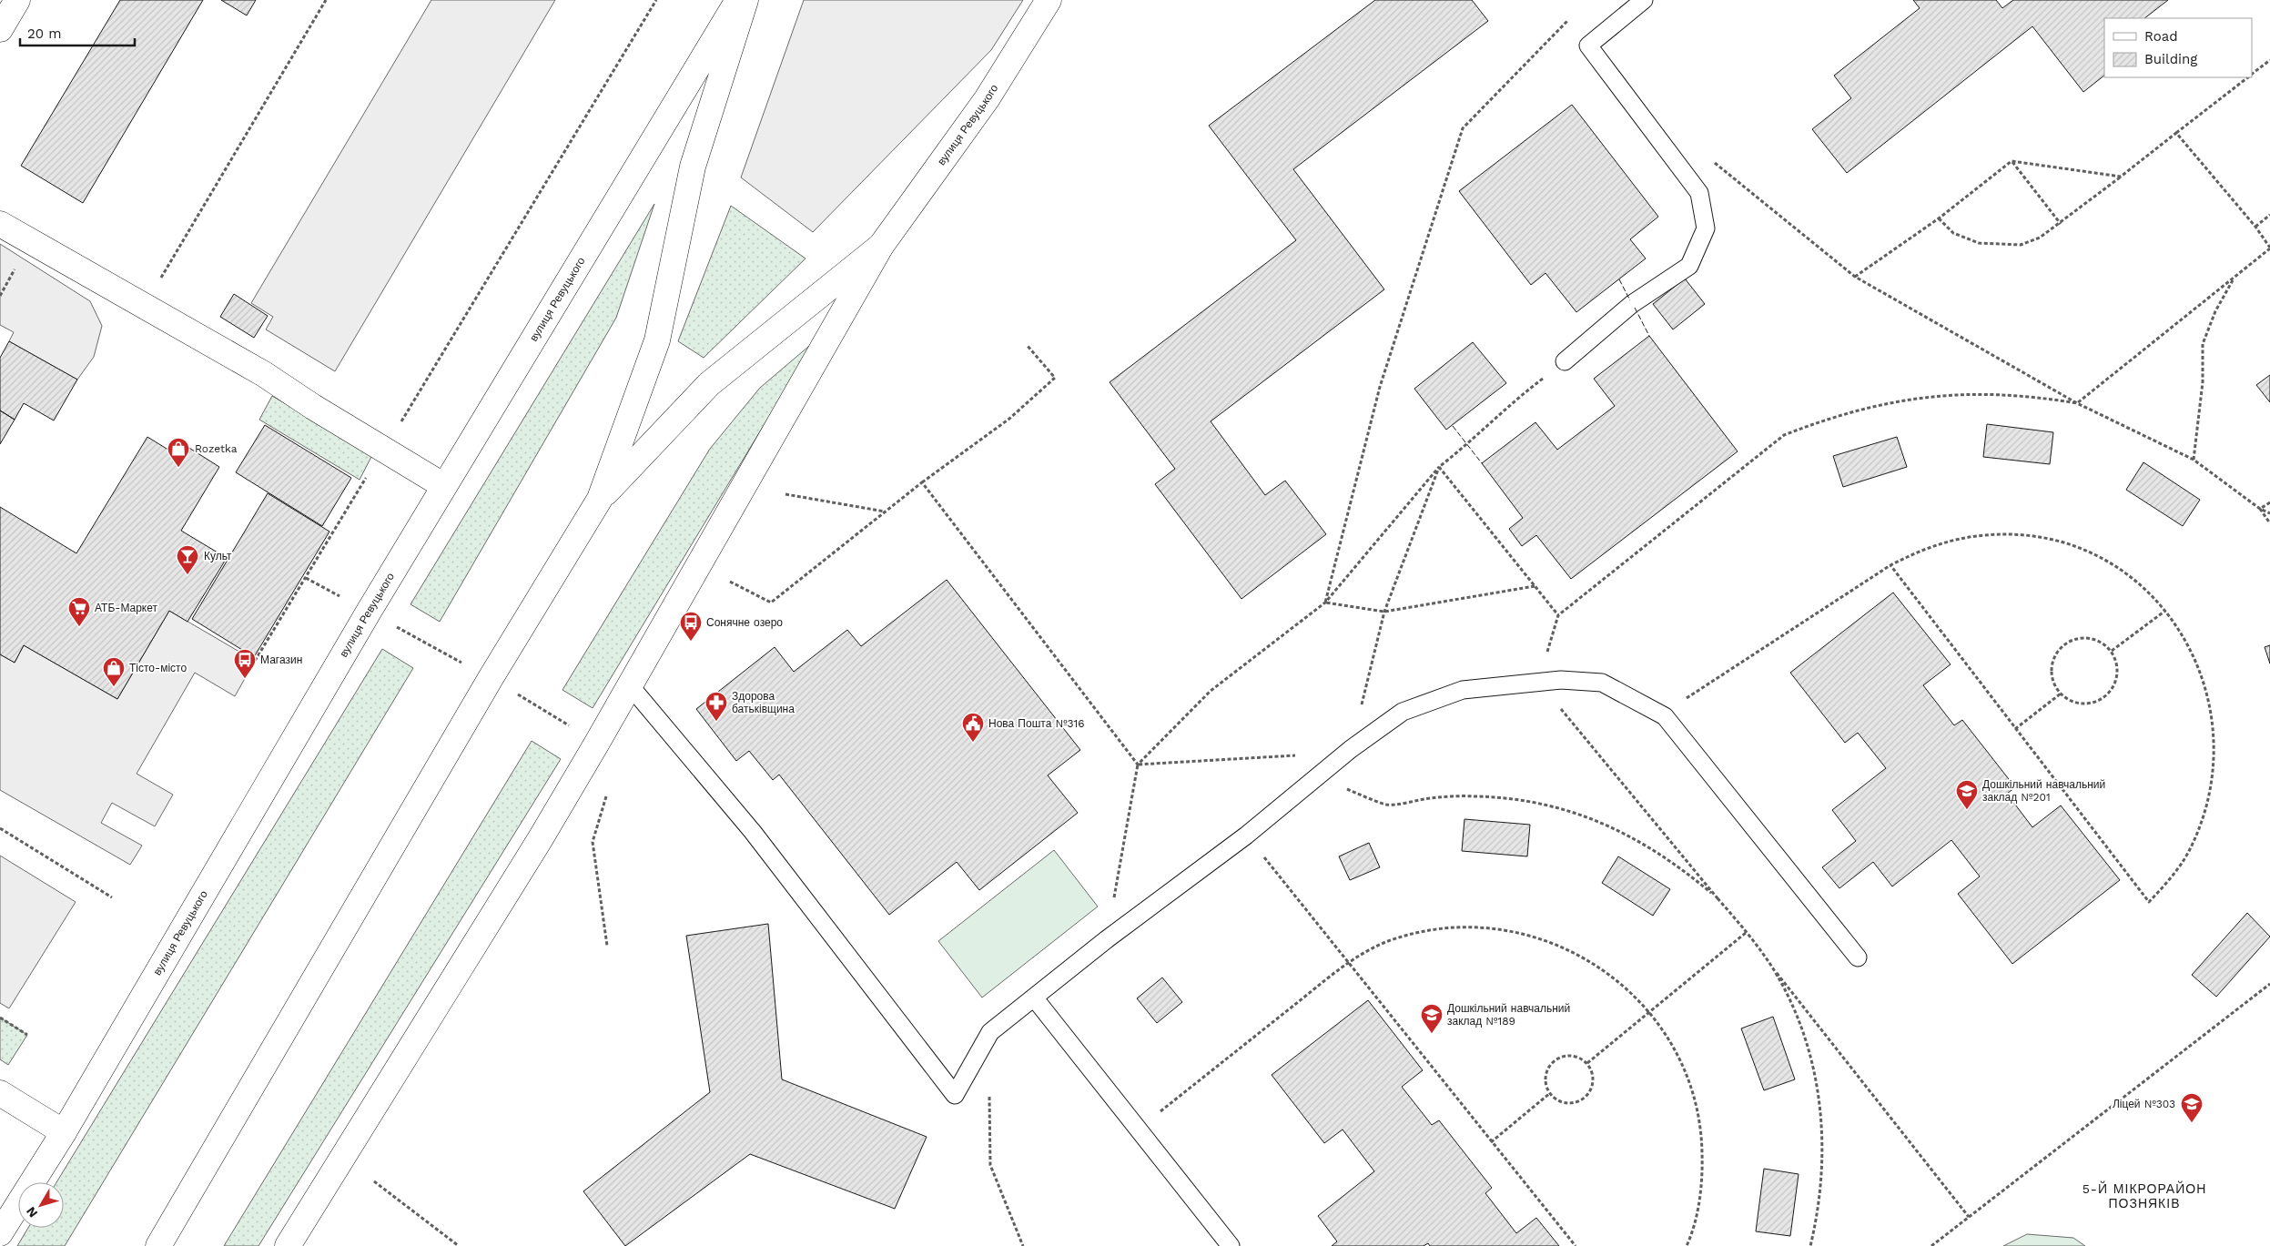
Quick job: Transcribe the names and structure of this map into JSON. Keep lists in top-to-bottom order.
{
  "streets": {
    "street": ["вулиця Ревуцького"]
  },
  "districts": ["5-Й МІКРОРАЙОН ПОЗНЯКІВ"],
  "places": {
    "shop": ["Rozetka", "Тісто-місто"],
    "bar": ["Культ"],
    "supermarket": ["АТБ-Маркет"],
    "bus stop": ["Сонячне озеро", "Магазин"],
    "pharmacy": ["Здорова батьківщина"],
    "public building": ["Нова Пошта №316"],
    "school or university": ["Дошкільний навчальний заклад №201", "Дошкільний навчальний заклад №189", "Ліцей №303"]
  },
  "legend": ["Road", "Building"],
  "scale_bar": "20 m",
  "north": "bottom left"
}
